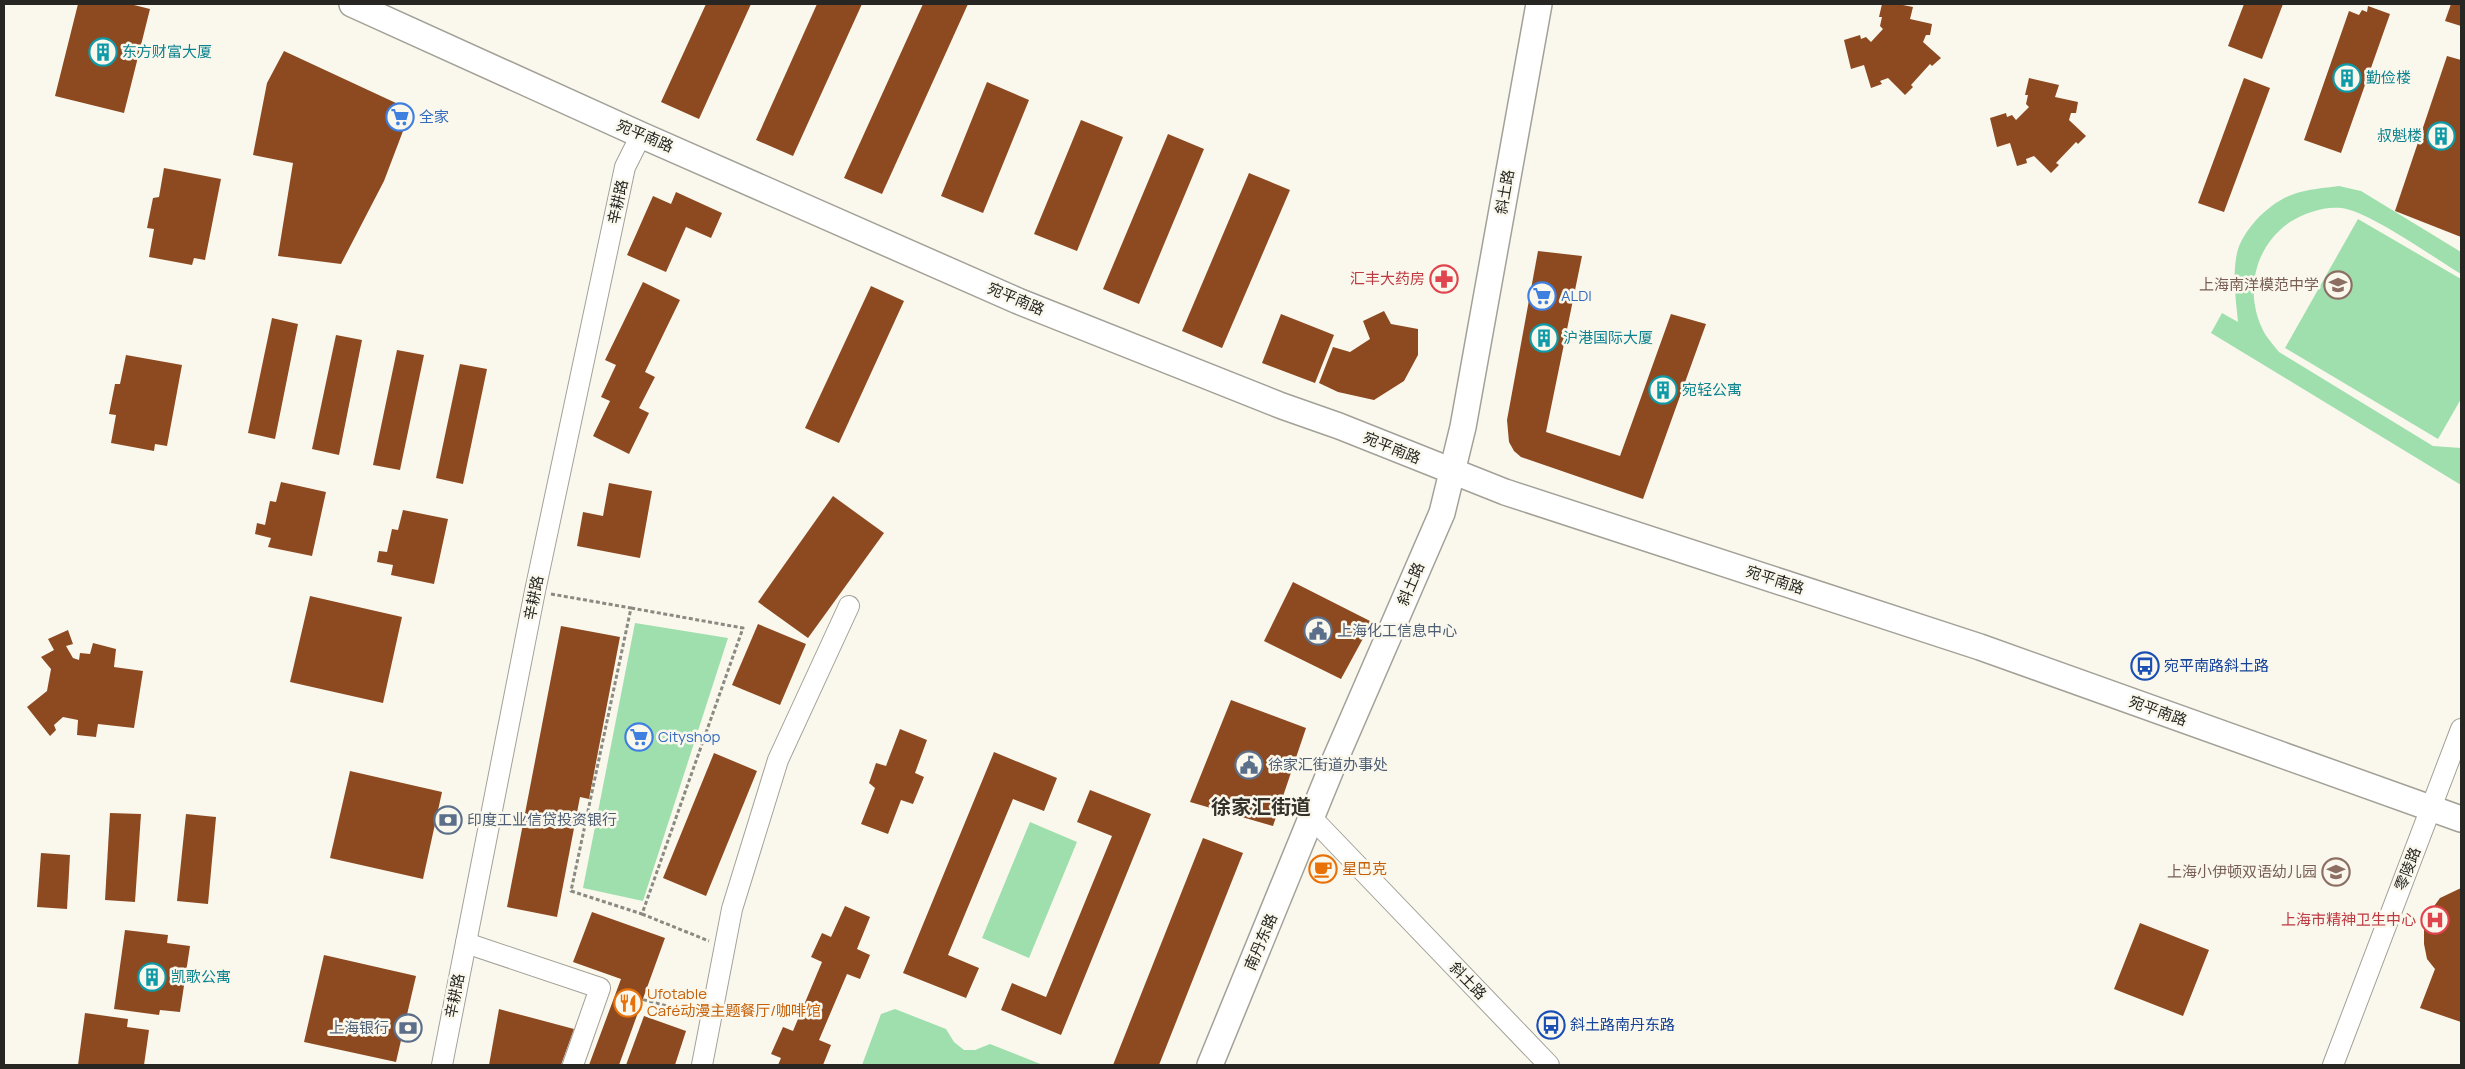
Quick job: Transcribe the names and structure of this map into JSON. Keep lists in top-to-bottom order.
{
  "streets": {
    "main road": ["宛平南路", "斜土路", "南丹东路"],
    "street": ["辛耕路", "零陵路"]
  },
  "crossings": [
    ["宛平南路", "斜土路"],
    ["宛平南路", "辛耕路"],
    ["宛平南路", "零陵路"],
    ["斜土路", "南丹东路"]
  ],
  "districts": ["徐家汇街道"],
  "places": {
    "building": [
      "东方财富大厦",
      "勤俭楼",
      "叔魁楼",
      "沪港国际大厦",
      "宛轻公寓",
      "凯歌公寓"
    ],
    "supermarket": ["全家", "ALDI", "Cityshop"],
    "pharmacy": ["汇丰大药房"],
    "school or university": ["上海南洋模范中学", "上海小伊顿双语幼儿园"],
    "public building": ["上海化工信息中心", "徐家汇街道办事处"],
    "bus stop": ["宛平南路斜土路", "斜土路南丹东路"],
    "bank": ["印度工业信贷投资银行", "上海银行"],
    "cafe": ["星巴克"],
    "hospital": ["上海市精神卫生中心"],
    "restaurant": ["Ufotable Café动漫主题餐厅/咖啡馆"]
  }
}
